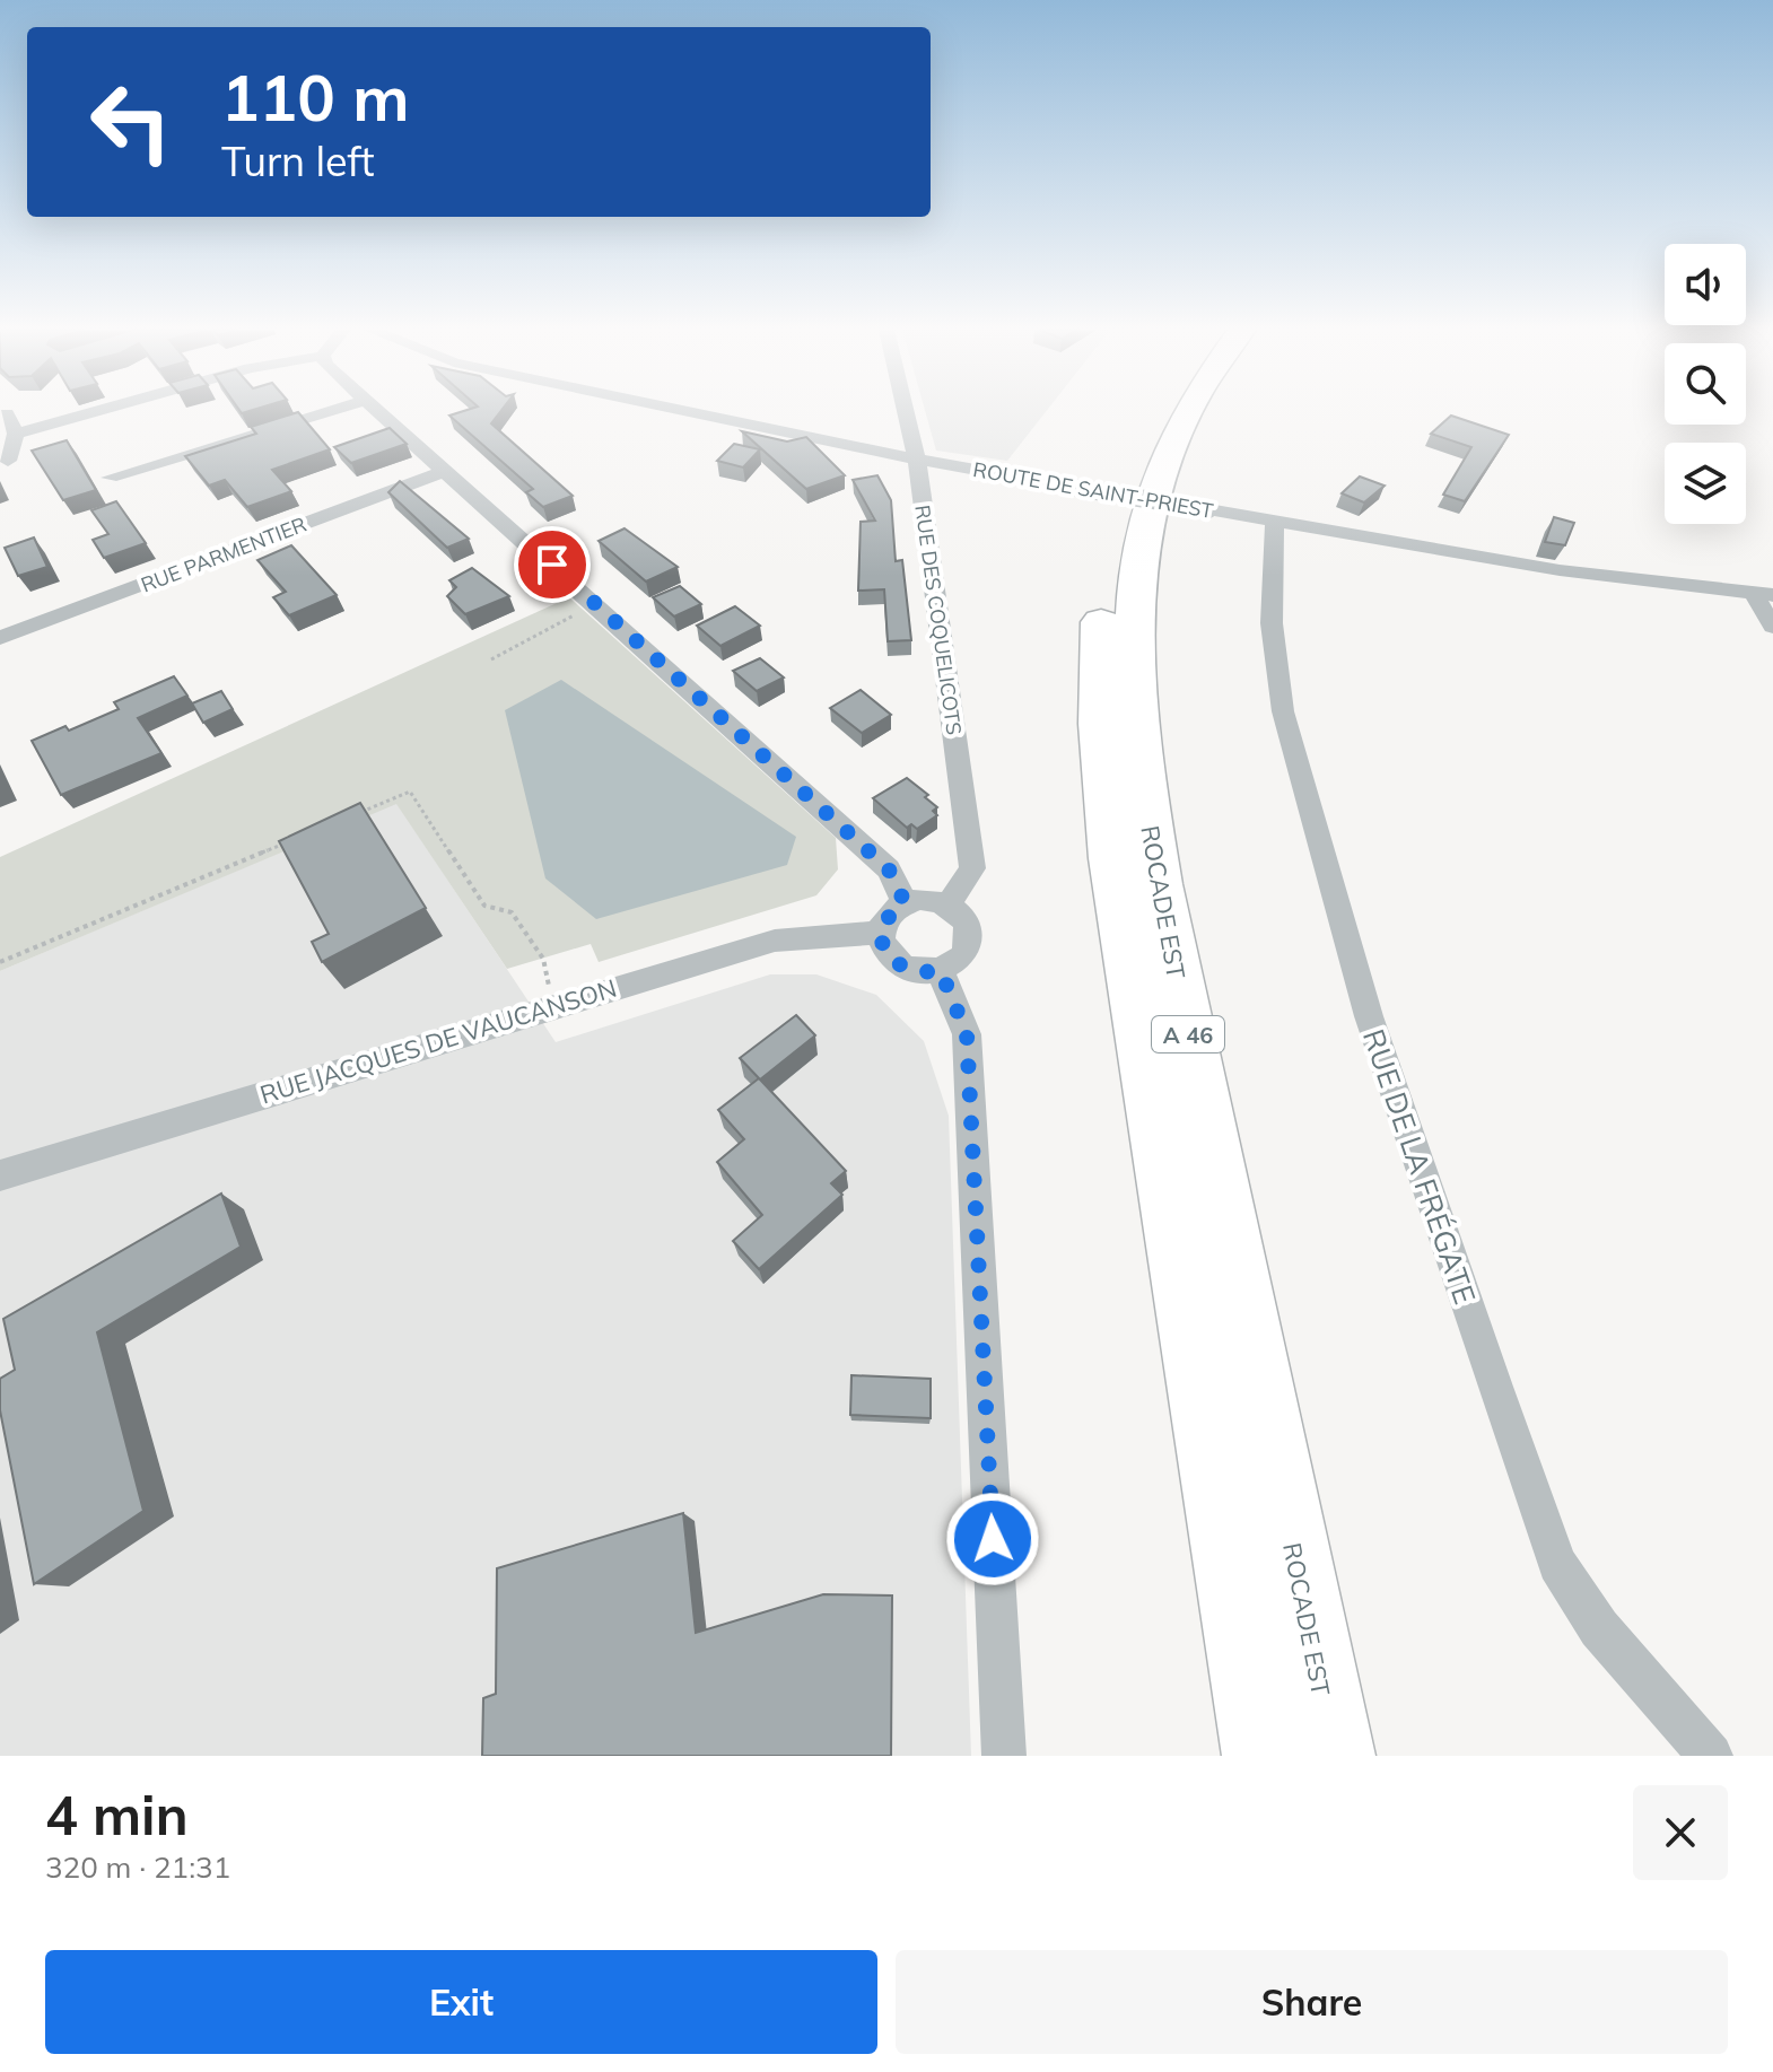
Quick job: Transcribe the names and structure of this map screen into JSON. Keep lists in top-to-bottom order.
{
  "streets": {
    "highway": ["ROCADE EST", "A 46"],
    "street": [
      "ROUTE DE SAINT-PRIEST",
      "RUE PARMENTIER",
      "RUE DES COQUELICOTS",
      "RUE JACQUES DE VAUCANSON",
      "RUE DE LA FRÉGATE"
    ]
  },
  "crossings": [
    ["ROUTE DE SAINT-PRIEST", "RUE DES COQUELICOTS"],
    ["ROUTE DE SAINT-PRIEST", "RUE DE LA FRÉGATE"],
    ["RUE DES COQUELICOTS", "RUE JACQUES DE VAUCANSON"]
  ],
  "page": {
    "turn": ["110 m", "Turn left"],
    "heading": ["4 min", "320 m · 21:31"],
    "buttons": ["Exit", "Share"]
  }
}
